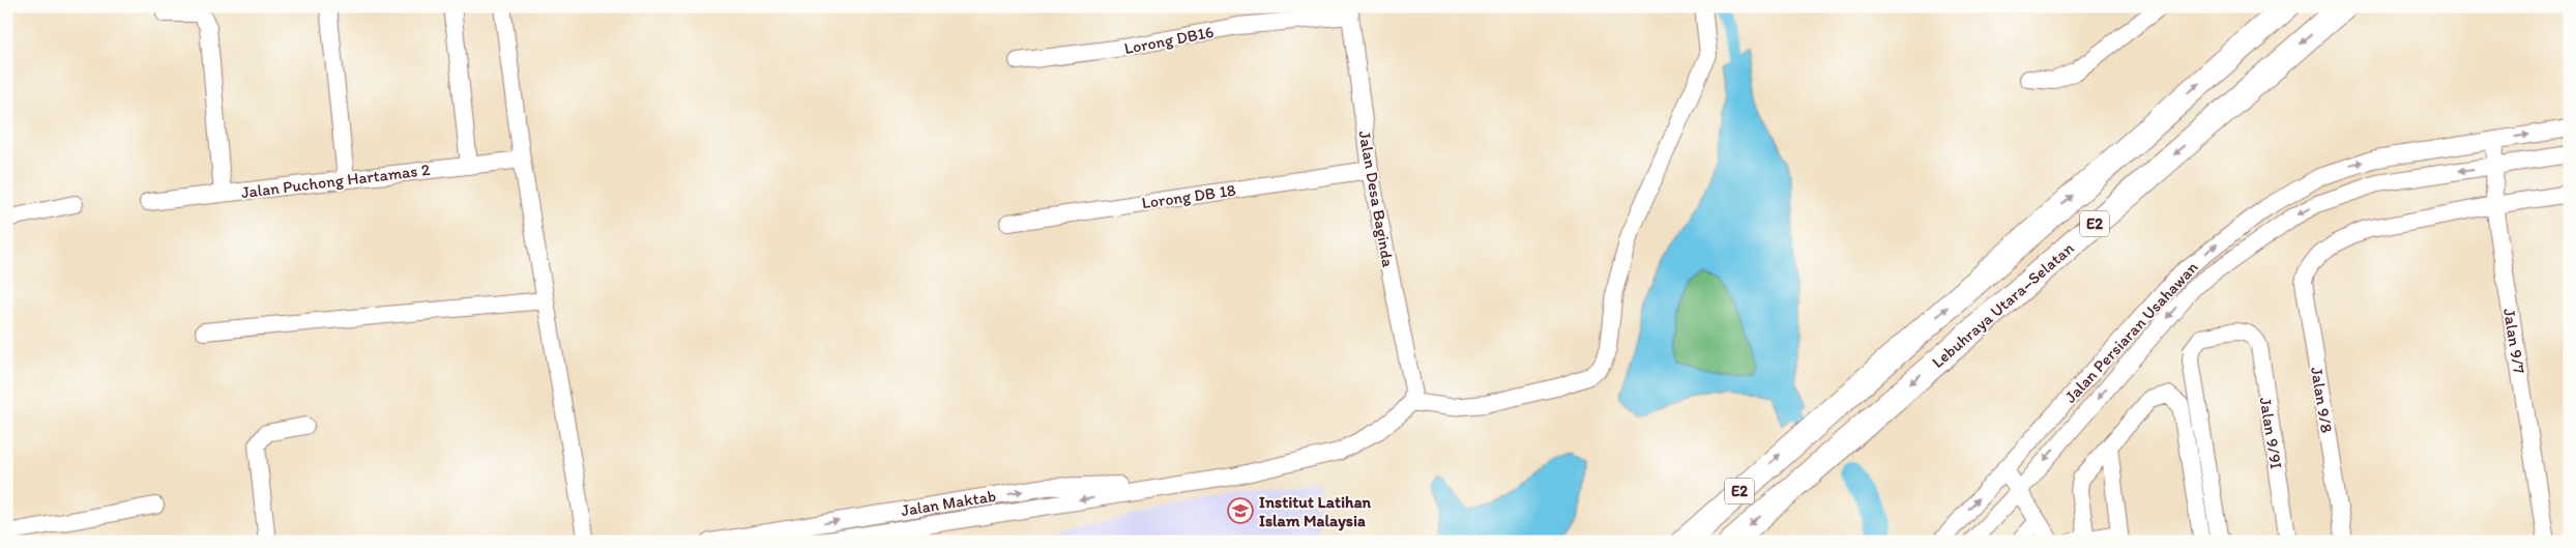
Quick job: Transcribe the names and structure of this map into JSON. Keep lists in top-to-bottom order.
{
  "streets": {
    "highway": ["E2", "Lebuhraya Utara–Selatan"],
    "street": [
      "Lorong DB16",
      "Jalan Puchong Hartamas 2",
      "Lorong DB 18",
      "Jalan Desa Baginda",
      "Jalan Persiaran Usahawan",
      "Jalan 9/7",
      "Jalan 9/8",
      "Jalan 9/9I",
      "Jalan Maktab"
    ]
  },
  "crossings": [
    ["Lorong DB16", "Jalan Desa Baginda"],
    ["Lorong DB 18", "Jalan Desa Baginda"],
    ["Jalan Desa Baginda", "Jalan Maktab"],
    ["Jalan Persiaran Usahawan", "Jalan 9/7"],
    ["Jalan 9/7", "Jalan 9/8"]
  ],
  "places": {
    "school or university": ["Institut Latihan Islam Malaysia"]
  }
}
